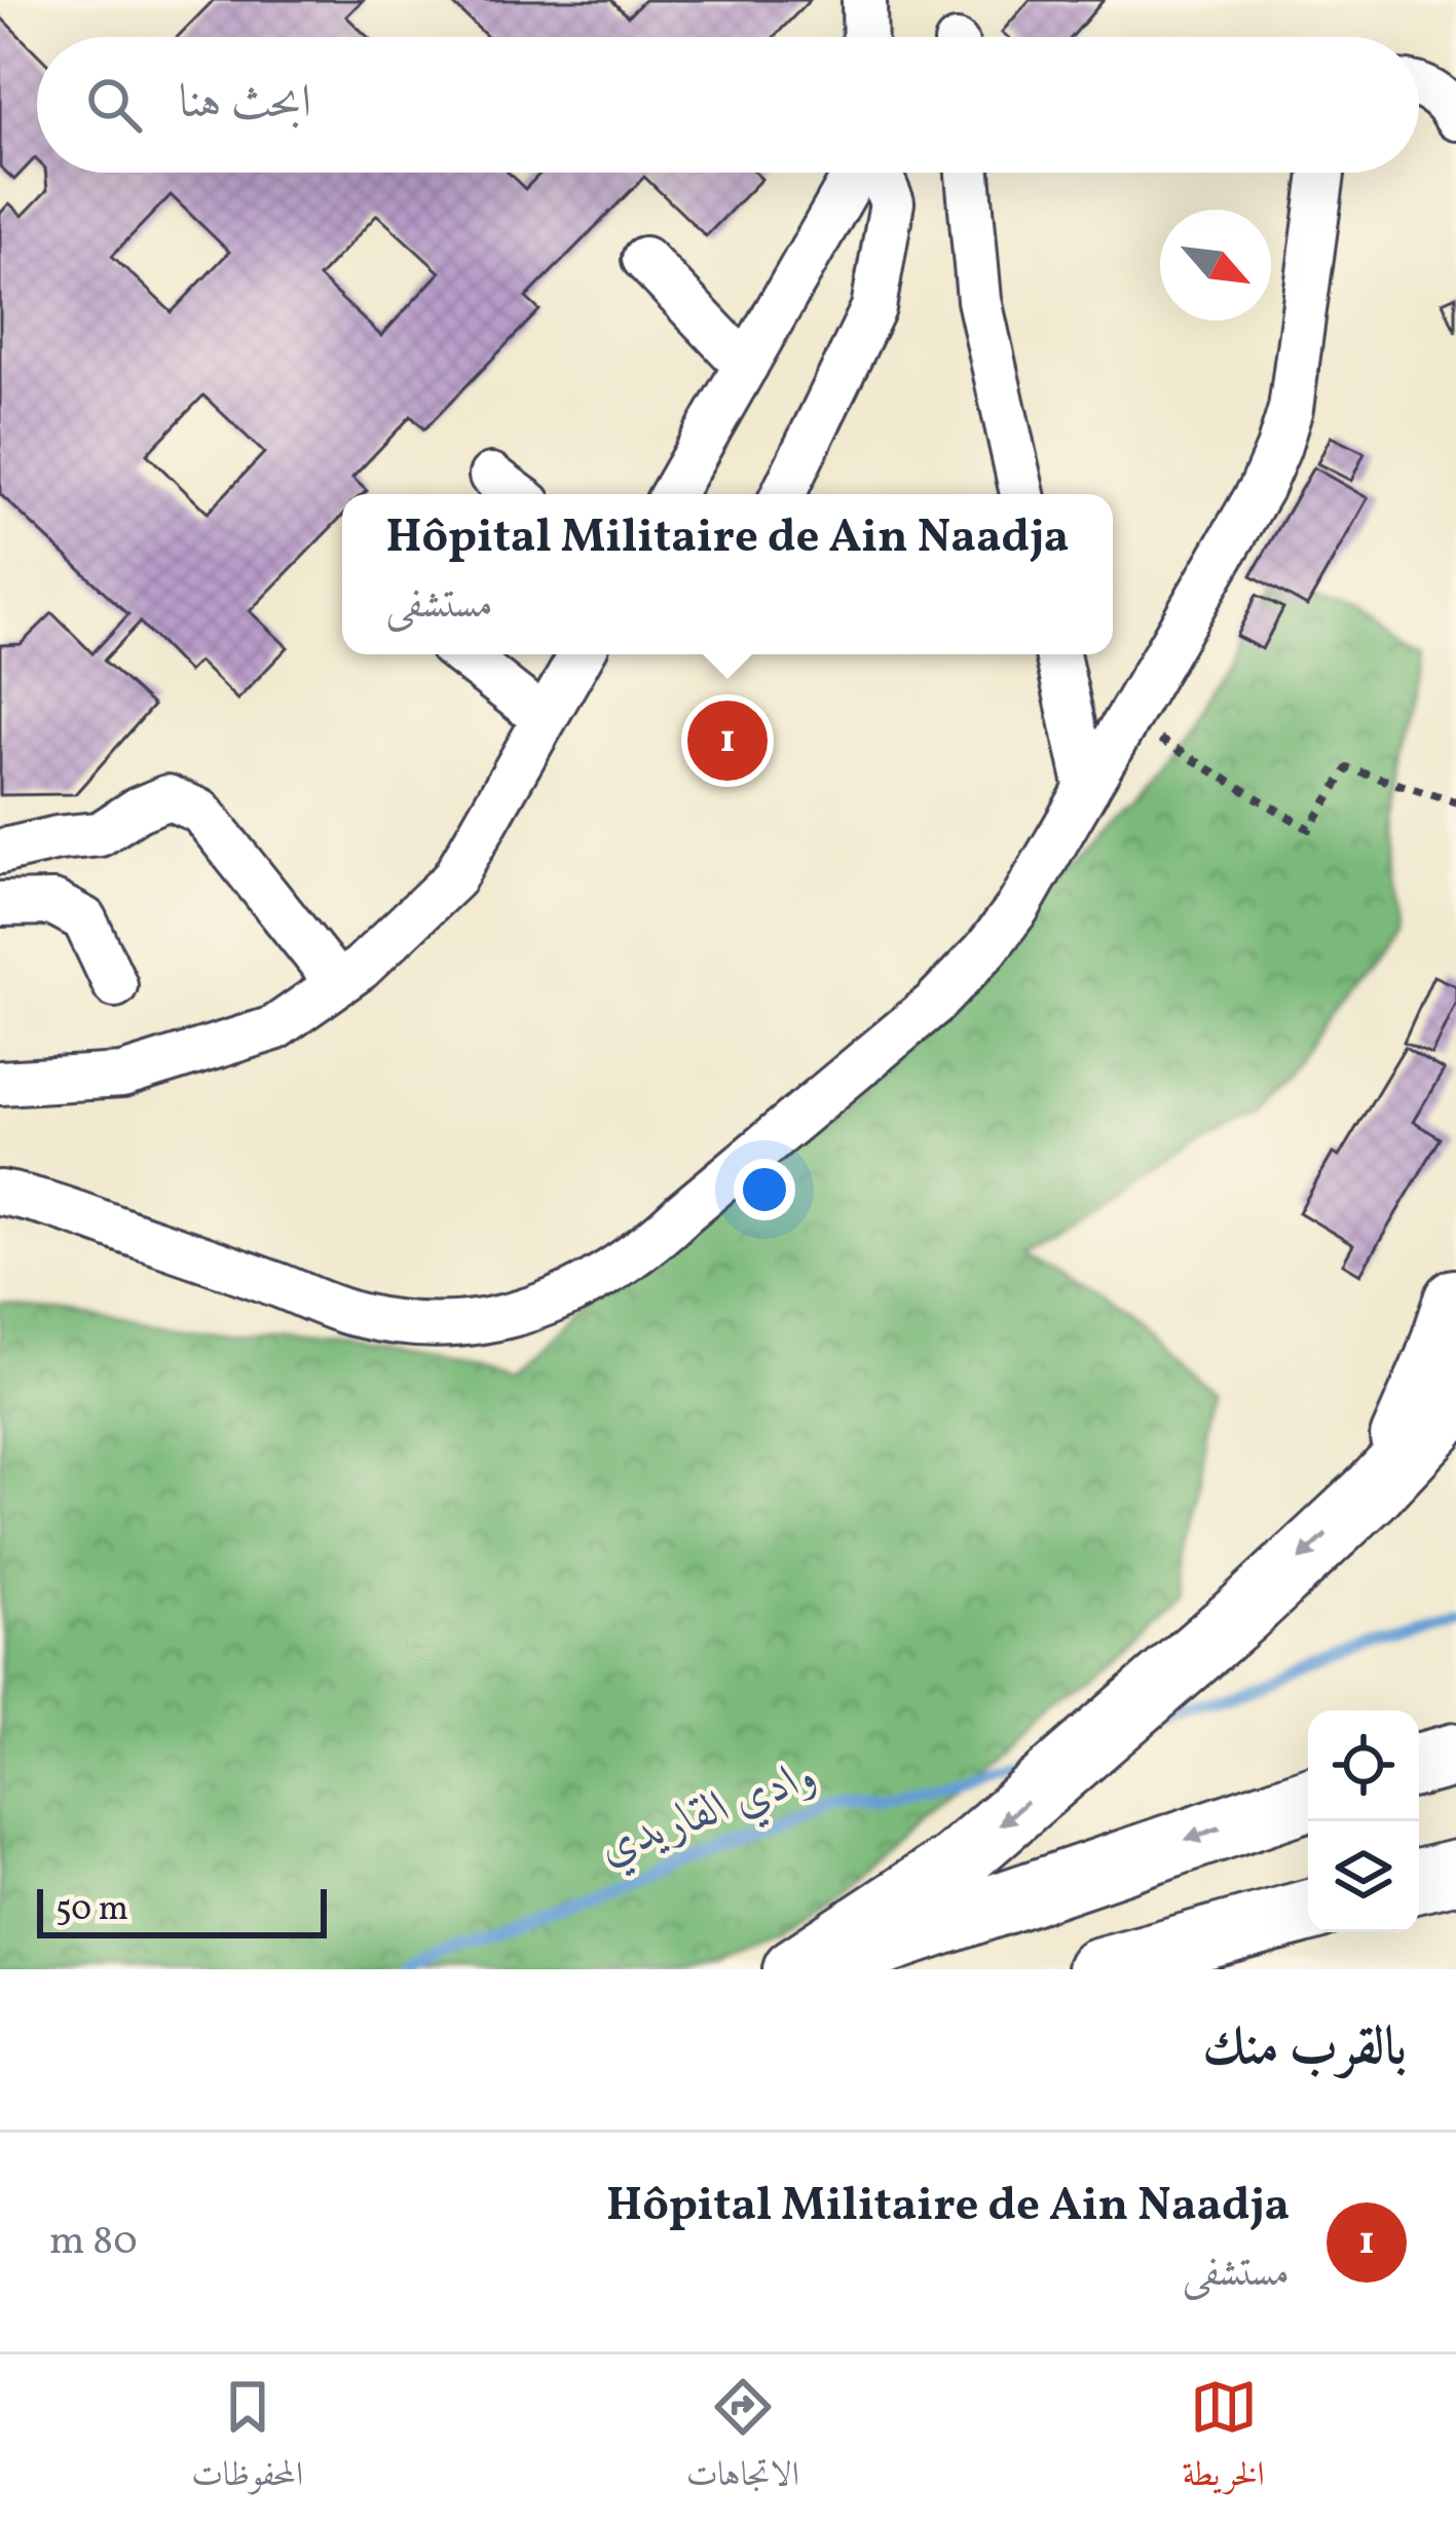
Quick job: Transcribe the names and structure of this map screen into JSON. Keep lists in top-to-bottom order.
{
  "water": ["وادي القاريدي"],
  "scale_bar": "50 m",
  "north": "bottom right",
  "page": {
    "search": "ابحث هنا",
    "popup": ["Hôpital Militaire de Ain Naadja", "مستشفى"],
    "pins": "1",
    "scale": "50 m",
    "heading": "بالقرب منك",
    "list": [
      {
        "mark": "1",
        "name": "Hôpital Militaire de Ain Naadja",
        "note": "مستشفى",
        "value": "80 m"
      }
    ],
    "nav": ["الخريطة", "الاتجاهات", "المحفوظات"]
  }
}
